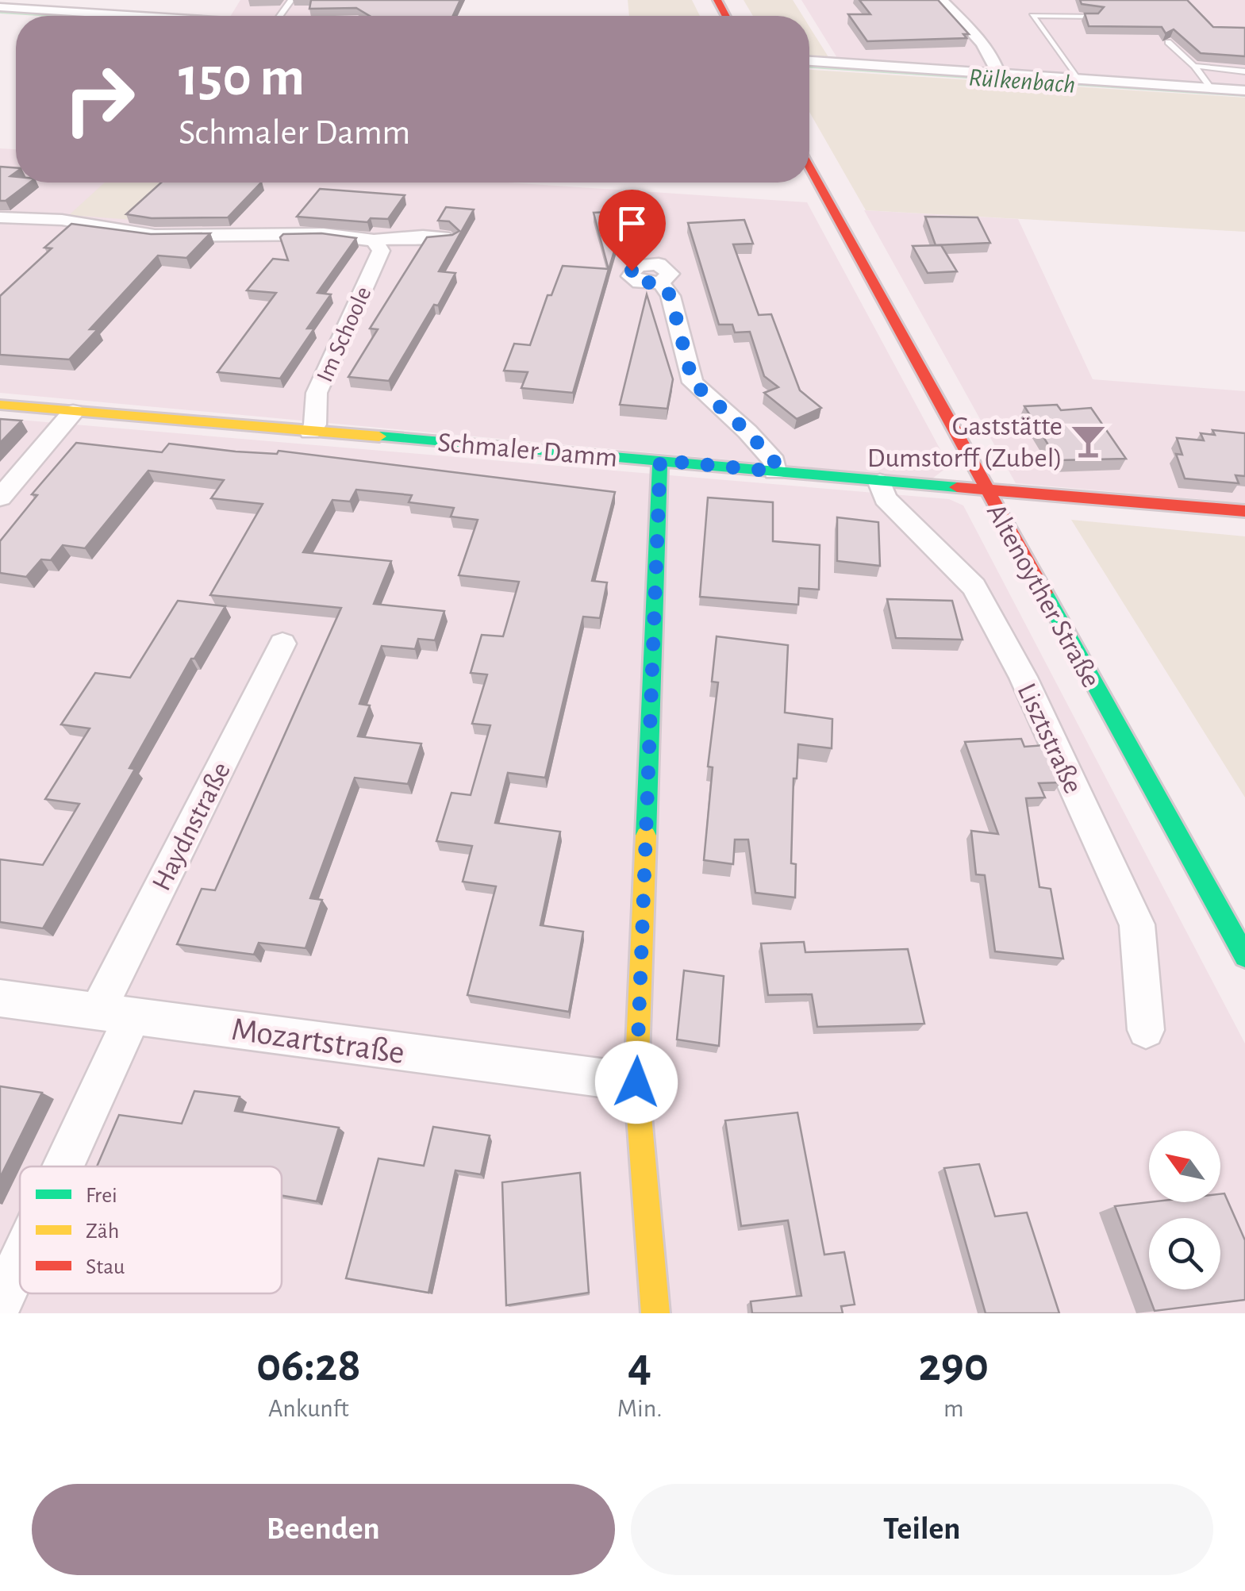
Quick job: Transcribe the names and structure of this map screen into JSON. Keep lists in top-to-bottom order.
{
  "streets": {
    "street": [
      "Im Schoole",
      "Schmaler Damm",
      "Altenoyther Straße",
      "Lisztstraße",
      "Haydnstraße",
      "Mozartstraße"
    ]
  },
  "crossings": [
    ["Im Schoole", "Schmaler Damm"],
    ["Schmaler Damm", "Altenoyther Straße"],
    ["Schmaler Damm", "Lisztstraße"],
    ["Haydnstraße", "Mozartstraße"]
  ],
  "water": ["Rülkenbach"],
  "places": {
    "bar": ["Gaststätte Dumstorff (Zubel)"]
  },
  "legend": ["Frei", "Zäh", "Stau"],
  "north": "top left",
  "page": {
    "turn": ["150 m", "Schmaler Damm"],
    "eta": [
      "06:28",
      "Ankunft",
      "4",
      "Min.",
      "290",
      "m"
    ],
    "buttons": ["Beenden", "Teilen"]
  }
}
